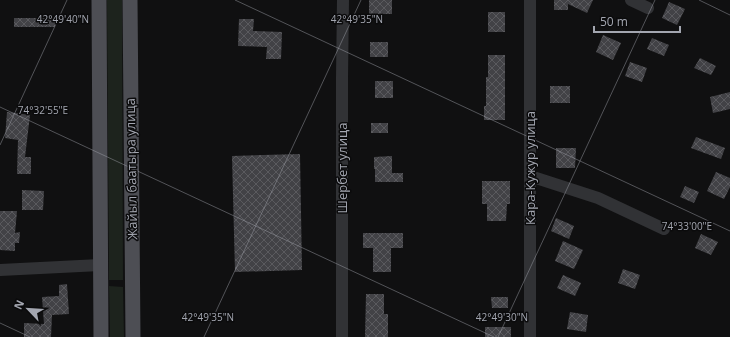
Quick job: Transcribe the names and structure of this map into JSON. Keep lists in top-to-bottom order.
{
  "streets": {
    "main road": ["Жайыл баатыра улица"],
    "street": ["Шербет улица", "Кара-Кужур улица"]
  },
  "scale_bar": "50 m",
  "north": "top left",
  "coordinates": [
    "42°49'40\"N",
    "42°49'35\"N",
    "74°32'55\"E",
    "74°33'00\"E",
    "42°49'30\"N"
  ]
}
